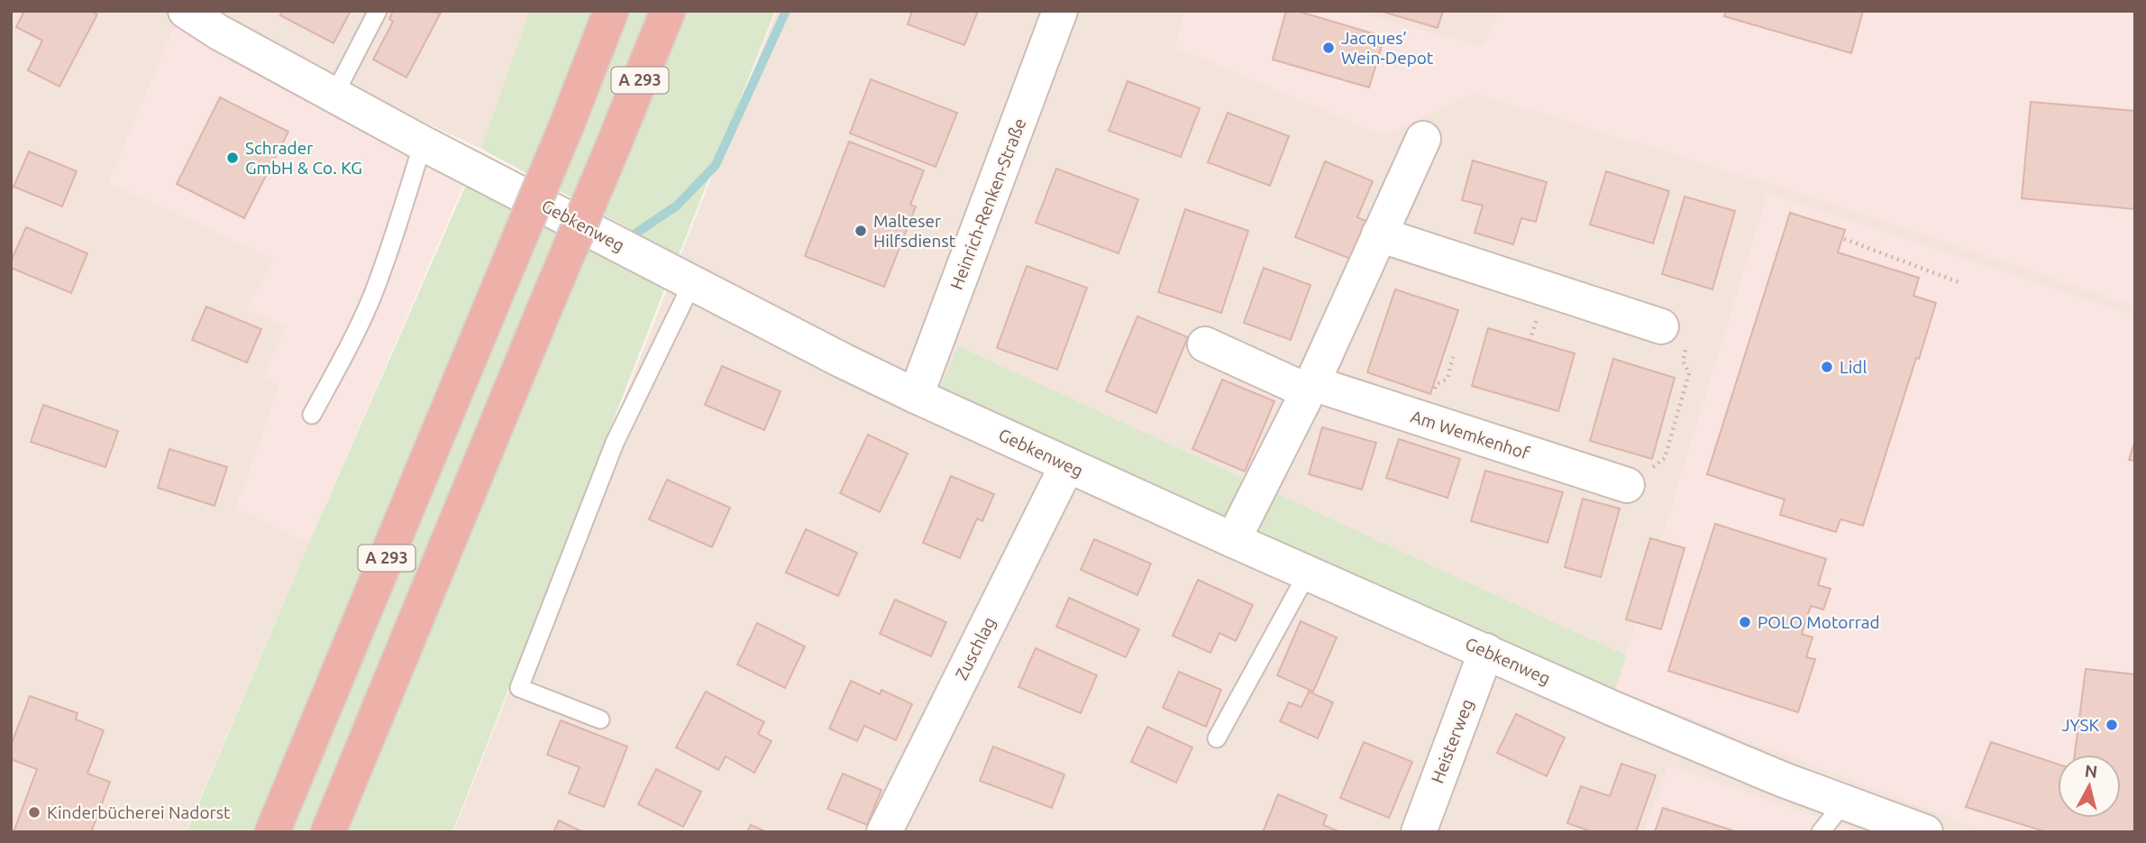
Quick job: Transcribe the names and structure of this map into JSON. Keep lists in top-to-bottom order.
{
  "streets": {
    "highway": ["A 293"],
    "street": [
      "Heinrich-Renken-Straße",
      "Gebkenweg",
      "Am Wemkenhof",
      "Zuschlag",
      "Heisterweg"
    ]
  },
  "crossings": [
    ["Heinrich-Renken-Straße", "Gebkenweg"],
    ["Gebkenweg", "Zuschlag"],
    ["Gebkenweg", "Heisterweg"]
  ],
  "places": [
    "Jacques’ Wein-Depot",
    "Schrader GmbH & Co. KG",
    "Malteser Hilfsdienst",
    "Lidl",
    "POLO Motorrad",
    "JYSK",
    "Kinderbücherei Nadorst"
  ],
  "north": "top"
}
